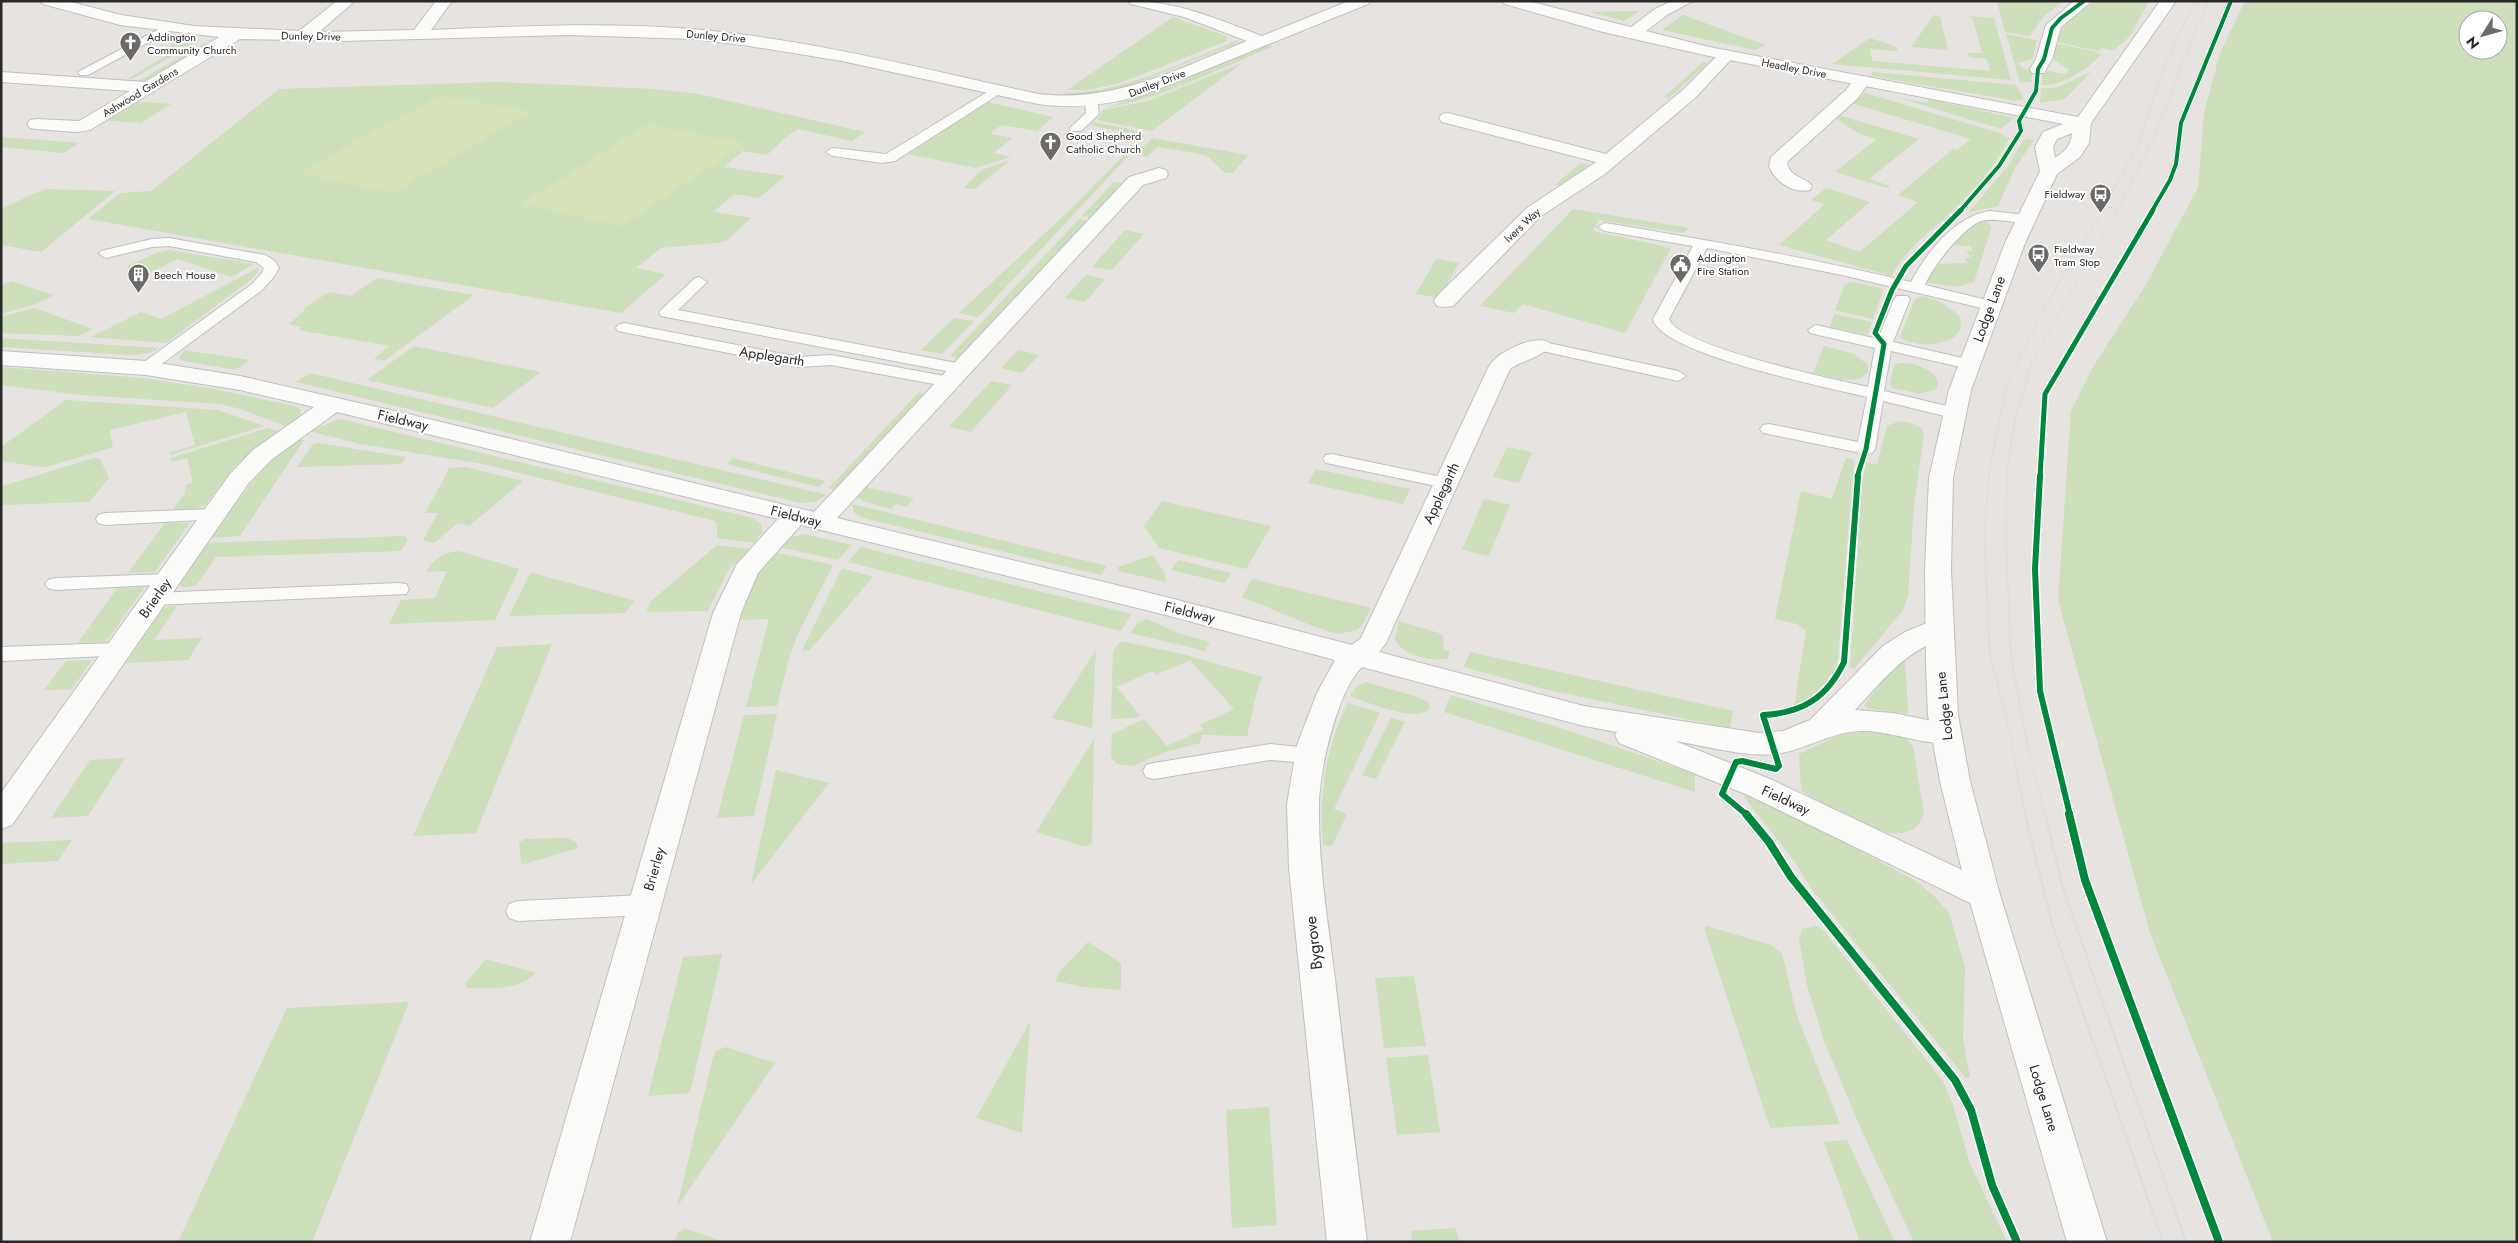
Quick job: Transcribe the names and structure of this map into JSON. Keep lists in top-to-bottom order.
{
  "streets": {
    "street": [
      "Dunley Drive",
      "Headley Drive",
      "Ashwood Gardens",
      "Ivers Way",
      "Lodge Lane",
      "Applegarth",
      "Fieldway",
      "Brierley",
      "Bygrove"
    ]
  },
  "crossings": [
    ["Dunley Drive", "Ashwood Gardens"],
    ["Headley Drive", "Ivers Way"],
    ["Headley Drive", "Lodge Lane"],
    ["Lodge Lane", "Fieldway"],
    ["Applegarth", "Fieldway"],
    ["Applegarth", "Bygrove"],
    ["Fieldway", "Brierley"],
    ["Fieldway", "Bygrove"]
  ],
  "places": {
    "church": ["Addington Community Church", "Good Shepherd Catholic Church"],
    "bus stop": ["Fieldway", "Fieldway Tram Stop"],
    "public building": ["Addington Fire Station"],
    "building": ["Beech House"]
  },
  "north": "bottom left"
}
